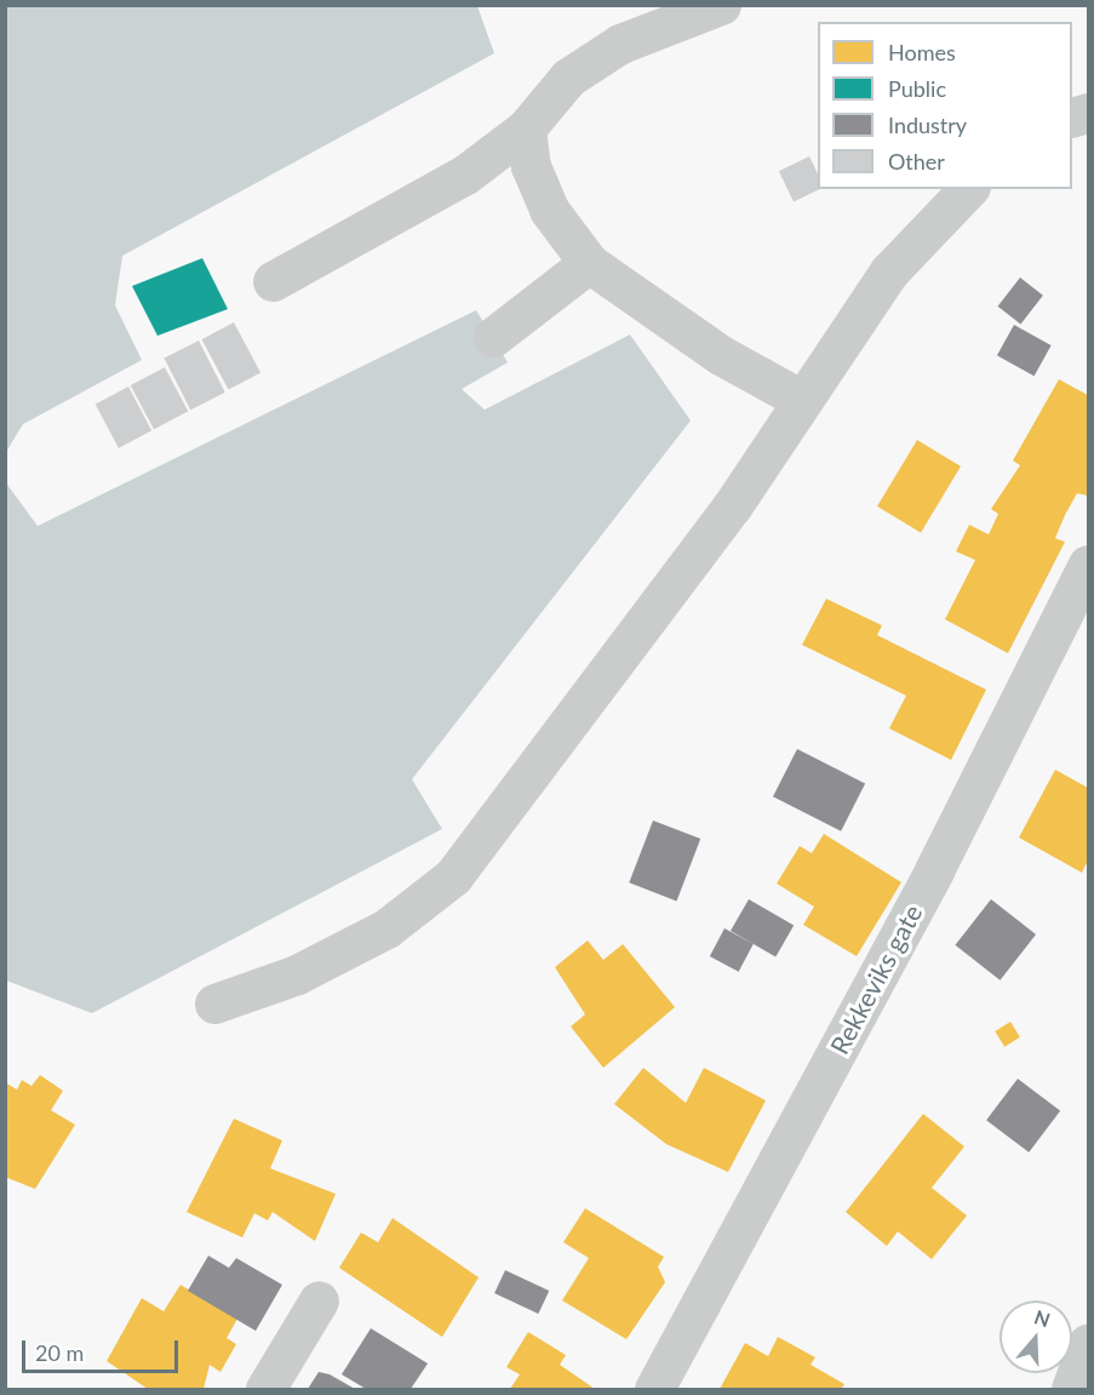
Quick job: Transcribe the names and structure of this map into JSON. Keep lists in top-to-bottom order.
{
  "streets": {
    "street": ["Rekkeviks gate"]
  },
  "legend": [
    "Homes",
    "Public",
    "Industry",
    "Other"
  ],
  "scale_bar": "20 m",
  "north": "top"
}
